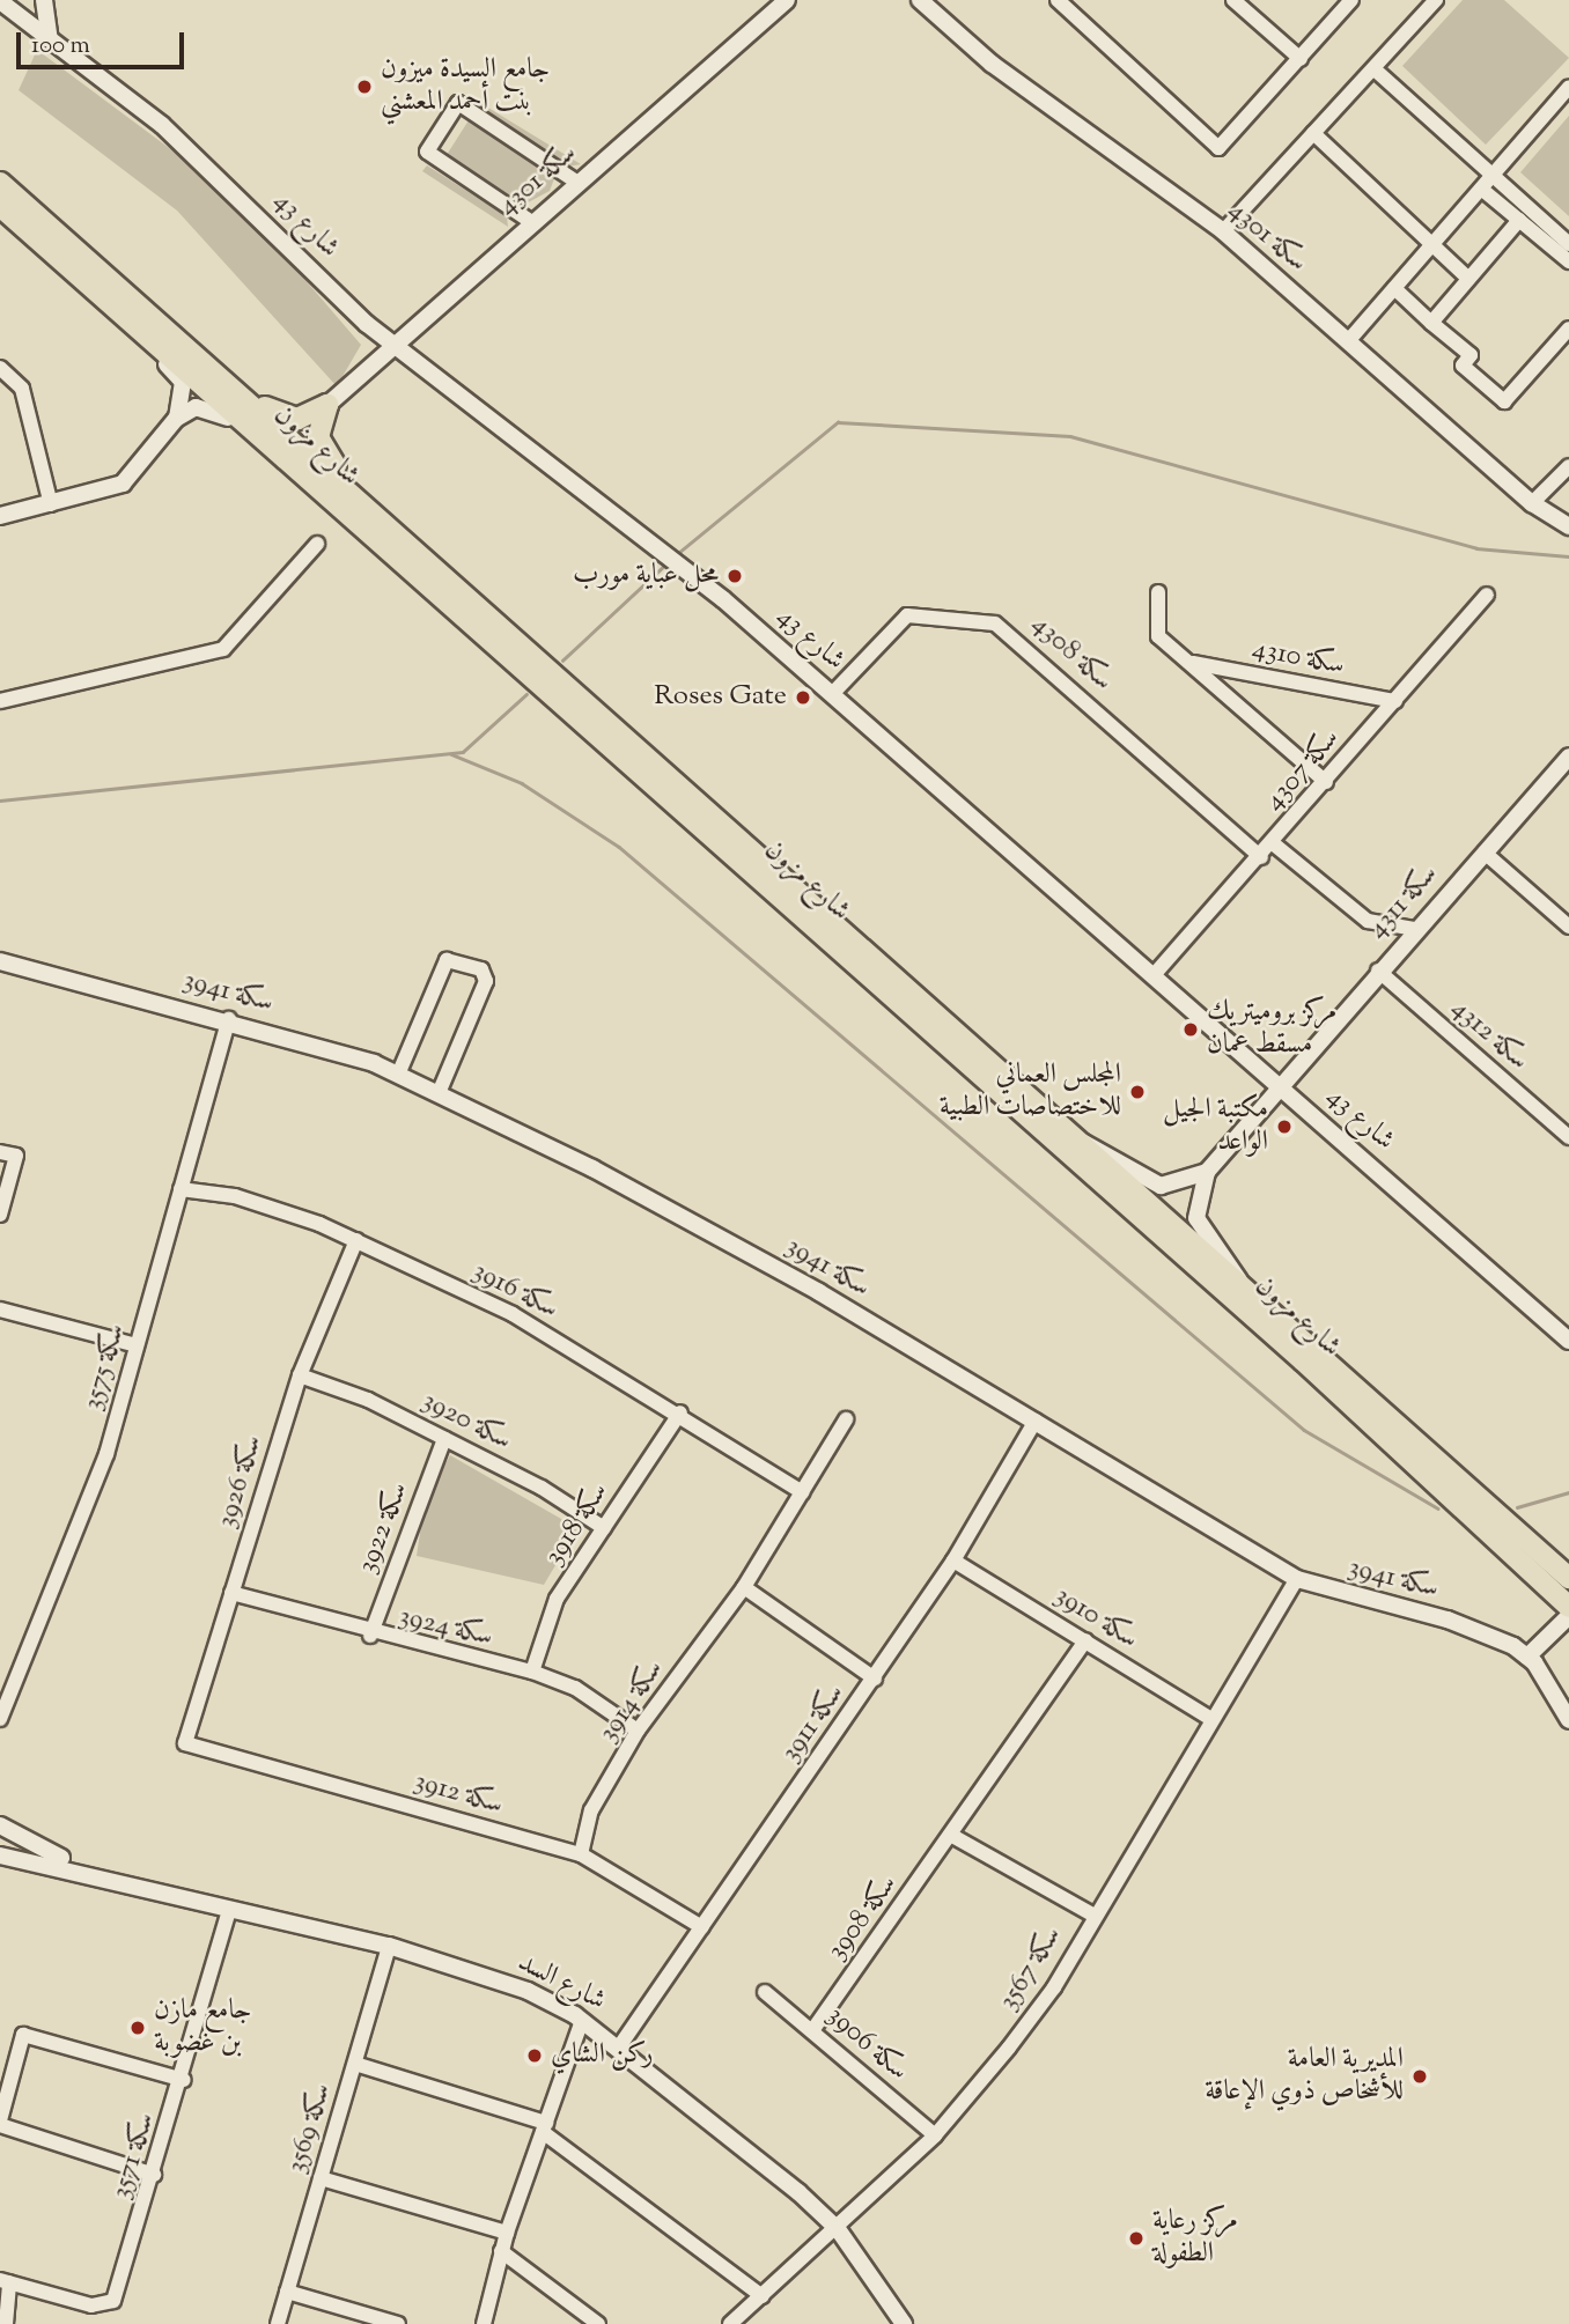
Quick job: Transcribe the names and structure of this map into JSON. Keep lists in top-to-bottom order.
{
  "streets": {
    "main road": ["شارع مزون"],
    "street": [
      "سكة 4301",
      "شارع 43",
      "سكة 4308",
      "سكة 4310",
      "سكة 4307",
      "سكة 4311",
      "سكة 3941",
      "سكة 4312",
      "سكة 3916",
      "سكة 3575",
      "سكة 3920",
      "سكة 3926",
      "سكة 3918",
      "سكة 3922",
      "سكة 3910",
      "سكة 3924",
      "سكة 3914",
      "سكة 3911",
      "سكة 3912",
      "سكة 3908",
      "سكة 3567",
      "شارع السد",
      "سكة 3906",
      "سكة 3569",
      "سكة 3571"
    ]
  },
  "crossings": [
    ["سكة 4301", "شارع 43"],
    ["شارع 43", "سكة 4308"],
    ["شارع 43", "سكة 4307"],
    ["شارع 43", "سكة 4311"],
    ["سكة 4308", "سكة 4307"],
    ["سكة 4310", "سكة 4307"],
    ["سكة 4311", "سكة 4312"],
    ["سكة 3941", "سكة 3575"],
    ["سكة 3941", "سكة 3911"],
    ["سكة 3941", "سكة 3567"],
    ["سكة 3916", "سكة 3575"],
    ["سكة 3916", "سكة 3926"],
    ["سكة 3916", "سكة 3918"],
    ["سكة 3916", "سكة 3914"],
    ["سكة 3920", "سكة 3926"],
    ["سكة 3920", "سكة 3918"],
    ["سكة 3920", "سكة 3922"],
    ["سكة 3926", "سكة 3924"],
    ["سكة 3926", "سكة 3912"],
    ["سكة 3918", "سكة 3924"],
    ["سكة 3922", "سكة 3924"],
    ["سكة 3910", "سكة 3911"],
    ["سكة 3910", "سكة 3908"],
    ["سكة 3910", "سكة 3567"],
    ["سكة 3924", "سكة 3914"],
    ["سكة 3914", "سكة 3912"],
    ["سكة 3911", "سكة 3912"],
    ["سكة 3911", "شارع السد"],
    ["سكة 3908", "سكة 3906"],
    ["سكة 3567", "شارع السد"],
    ["سكة 3567", "سكة 3906"],
    ["شارع السد", "سكة 3569"],
    ["شارع السد", "سكة 3571"]
  ],
  "places": [
    "جامع السيدة ميزون بنت أحمد المعشني",
    "محل عباية مورب",
    "Roses Gate",
    "مركز بروميتريك مسقط عمان",
    "المجلس العماني للاختصاصات الطبية",
    "مكتبة الجيل الواعد",
    "جامع مازن بن غضوبة",
    "ركن الشاي",
    "المديرية العامة للأشخاص ذوي الإعاقة",
    "مركز رعاية الطفولة"
  ],
  "scale_bar": "100 m"
}
